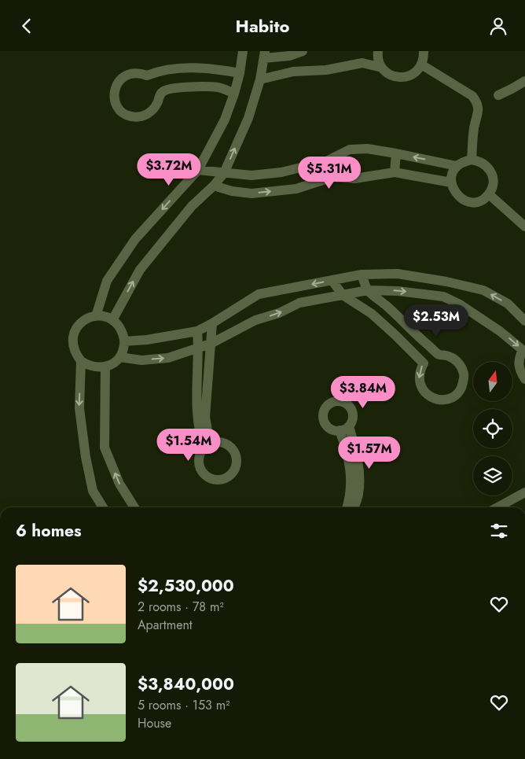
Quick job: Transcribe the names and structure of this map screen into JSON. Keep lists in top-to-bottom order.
{
  "north": "top",
  "page": {
    "header": "Habito",
    "price": [
      "$3.72M",
      "$5.31M",
      "$2.53M",
      "$3.84M",
      "$1.54M",
      "$1.57M"
    ],
    "heading": "6 homes",
    "list": [
      {
        "name": "$2,530,000",
        "note": "2 rooms · 78 m² · Apartment"
      },
      {
        "name": "$3,840,000",
        "note": "5 rooms · 153 m² · House"
      }
    ]
  }
}
